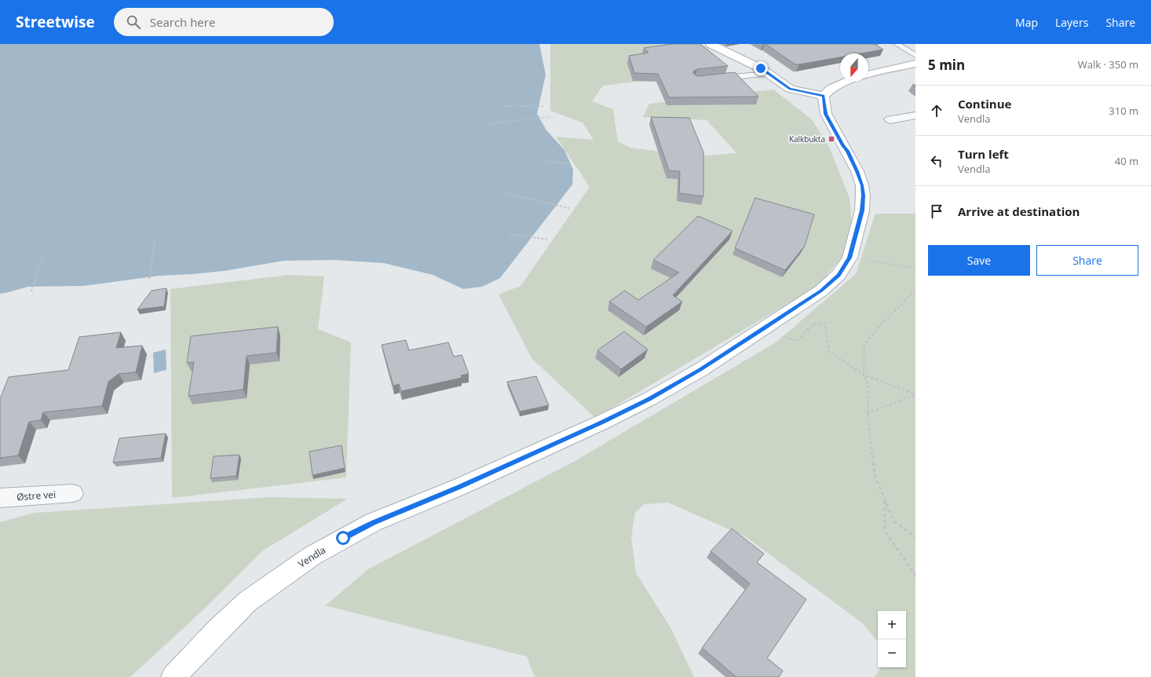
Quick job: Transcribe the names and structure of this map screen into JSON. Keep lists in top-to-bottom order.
{
  "streets": {
    "street": ["Østre vei", "Vendla"]
  },
  "places": {
    "transit": ["Kalkbukta"]
  },
  "north": "bottom",
  "page": {
    "header": "Streetwise",
    "search": "Search here",
    "nav": ["Map", "Layers", "Share"],
    "heading": ["5 min", "Walk · 350 m"],
    "list": [
      ["Continue", "Vendla", "310 m"],
      ["Turn left", "Vendla", "40 m"],
      "Arrive at destination"
    ],
    "buttons": ["Save", "Share"],
    "map_buttons": ["+", "−"]
  }
}
